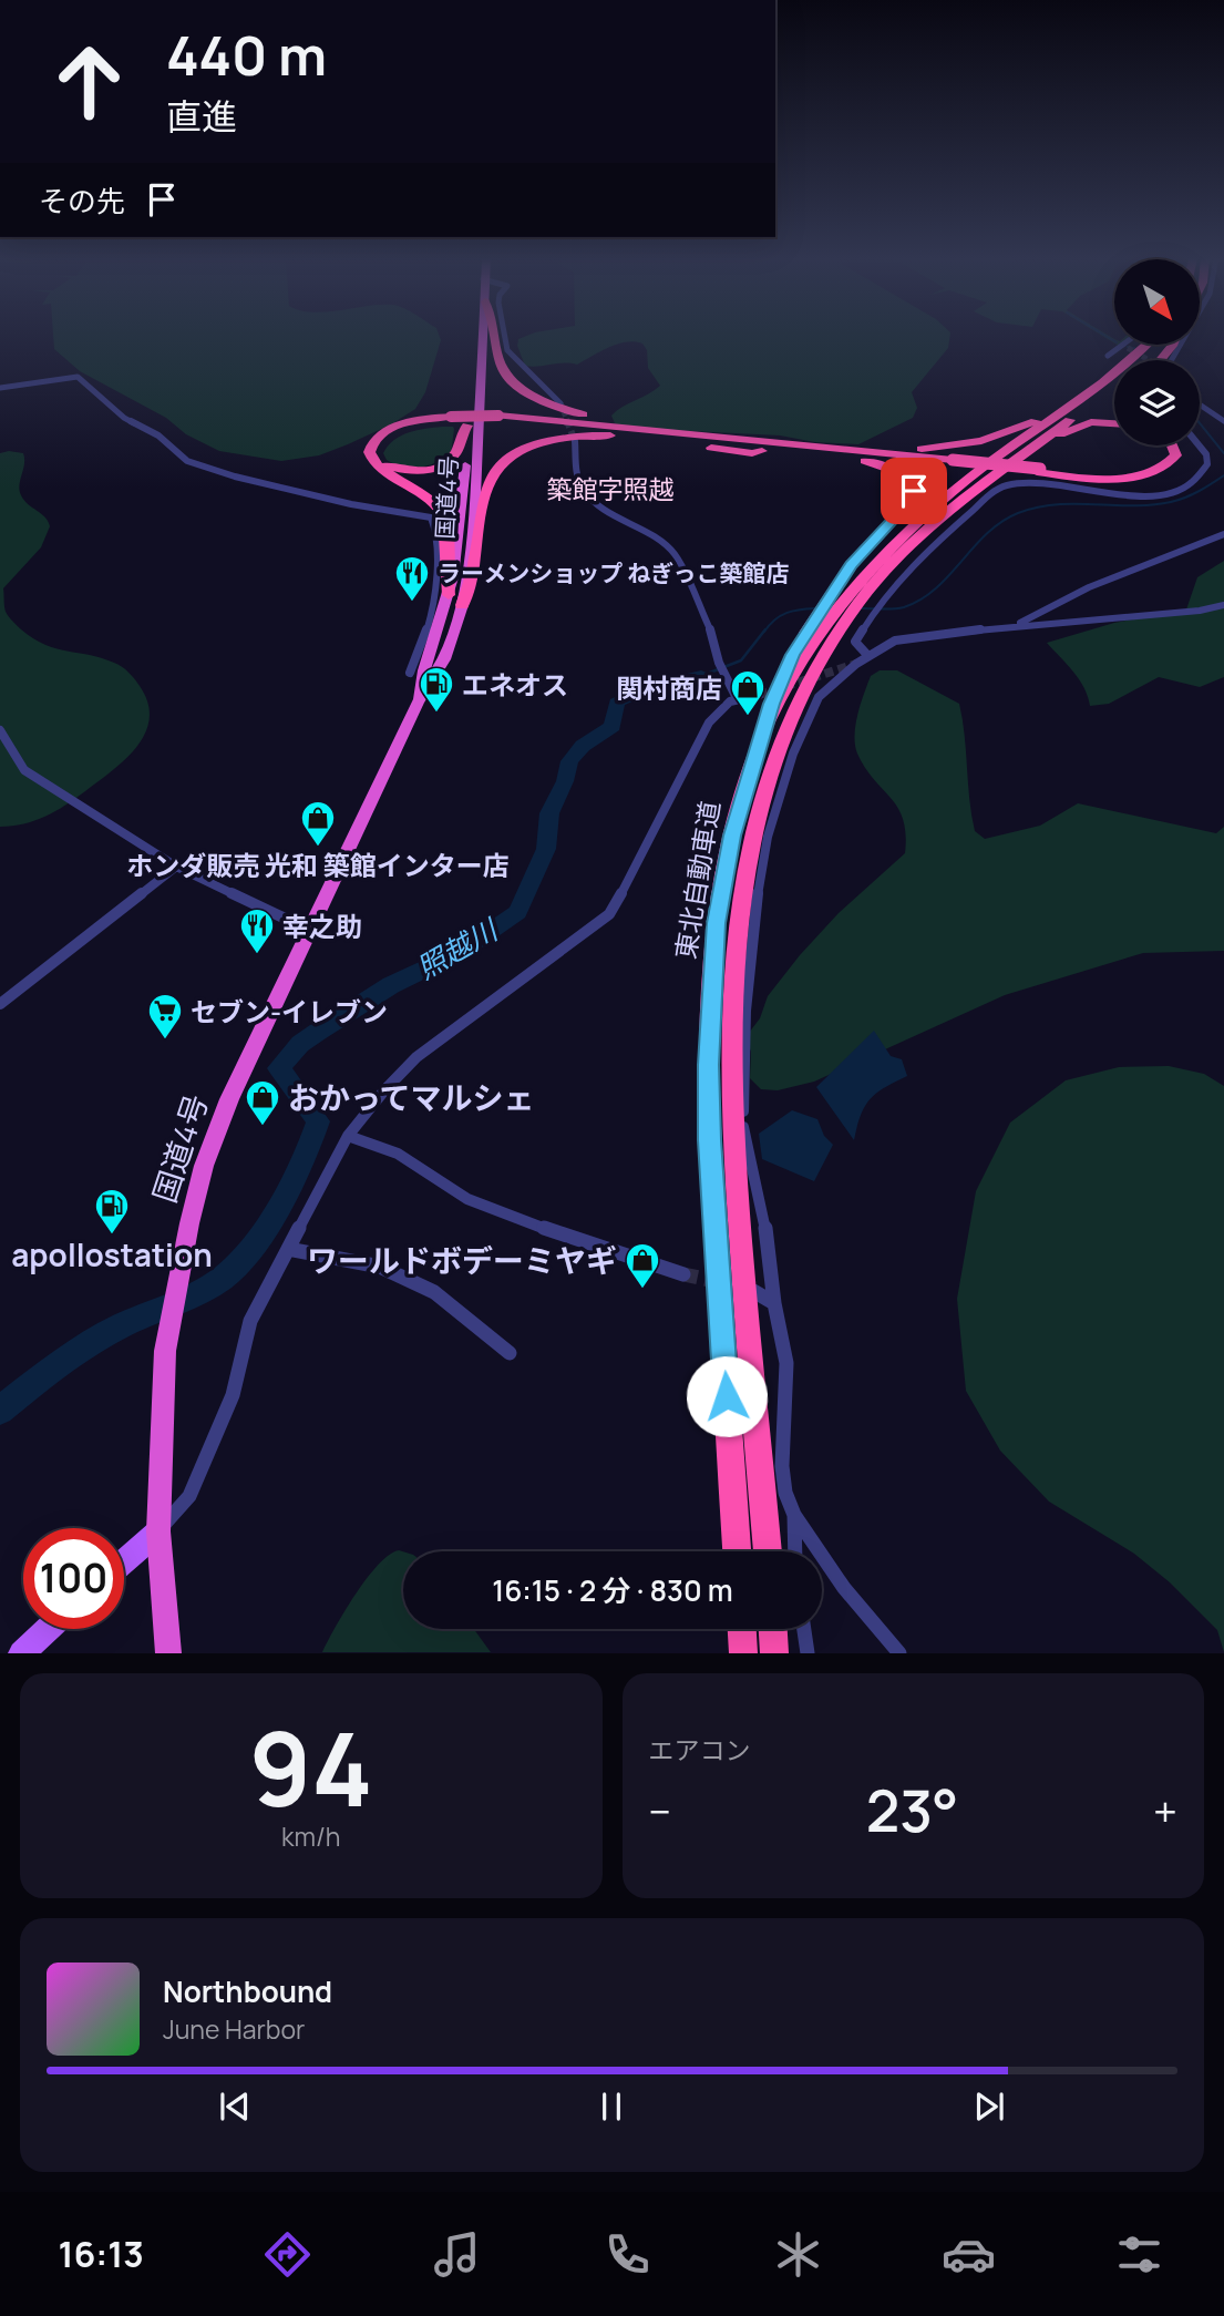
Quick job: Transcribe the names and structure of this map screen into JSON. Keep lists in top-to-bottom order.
{
  "streets": {
    "highway": ["国道4号", "東北自動車道"]
  },
  "districts": ["築館字照越"],
  "water": ["照越川"],
  "places": {
    "restaurant": ["ラーメンショップ ねぎっこ築館店", "幸之助"],
    "fuel station": ["エネオス", "apollostation"],
    "shop": [
      "関村商店",
      "ホンダ販売 光和 築館インター店",
      "おかってマルシェ",
      "ワールドボデーミヤギ"
    ],
    "supermarket": ["セブン-イレブン"]
  },
  "north": "bottom right",
  "page": {
    "turn": ["440 m", "直進"],
    "then": "その先",
    "limit": "100",
    "trip": "16:15 · 2 分 · 830 m",
    "tile": [
      ["94", "km/h"],
      "エアコン"
    ],
    "heat": ["−", "23°", "+"],
    "song": ["Northbound", "June Harbor"],
    "tabs": "16:13"
  }
}
